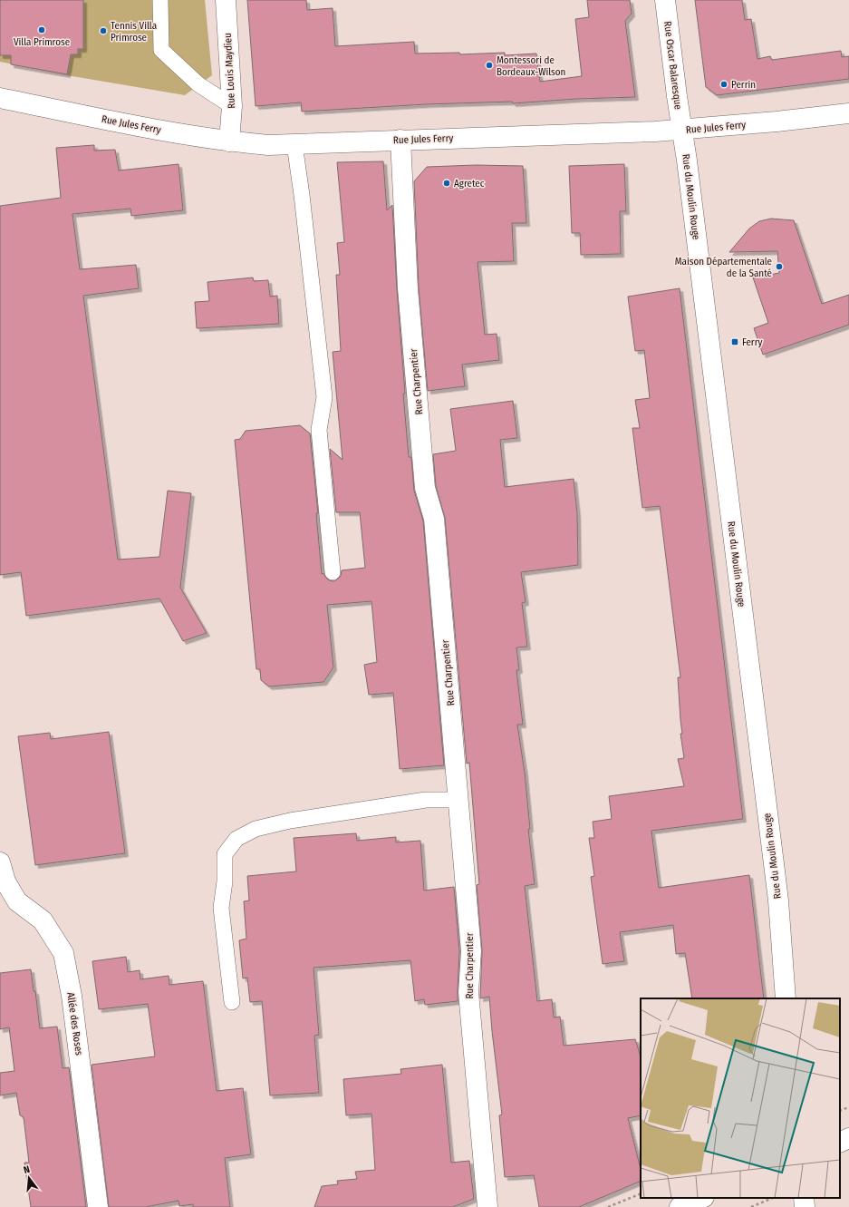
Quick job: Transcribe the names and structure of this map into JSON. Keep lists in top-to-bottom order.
{
  "streets": {
    "street": [
      "Rue Oscar Balaresque",
      "Rue Louis Maydieu",
      "Rue Jules Ferry",
      "Rue du Moulin Rouge",
      "Rue Charpentier",
      "Allée des Roses"
    ]
  },
  "crossings": [
    ["Rue Oscar Balaresque", "Rue Jules Ferry"],
    ["Rue Oscar Balaresque", "Rue du Moulin Rouge"],
    ["Rue Louis Maydieu", "Rue Jules Ferry"],
    ["Rue Jules Ferry", "Rue du Moulin Rouge"],
    ["Rue Jules Ferry", "Rue Charpentier"]
  ],
  "places": {
    "other": [
      "Villa Primrose",
      "Tennis Villa Primrose",
      "Montessori de Bordeaux-Wilson",
      "Perrin",
      "Agretec",
      "Maison Départementale de la Santé"
    ],
    "transit": ["Ferry"]
  },
  "north": "top"
}
